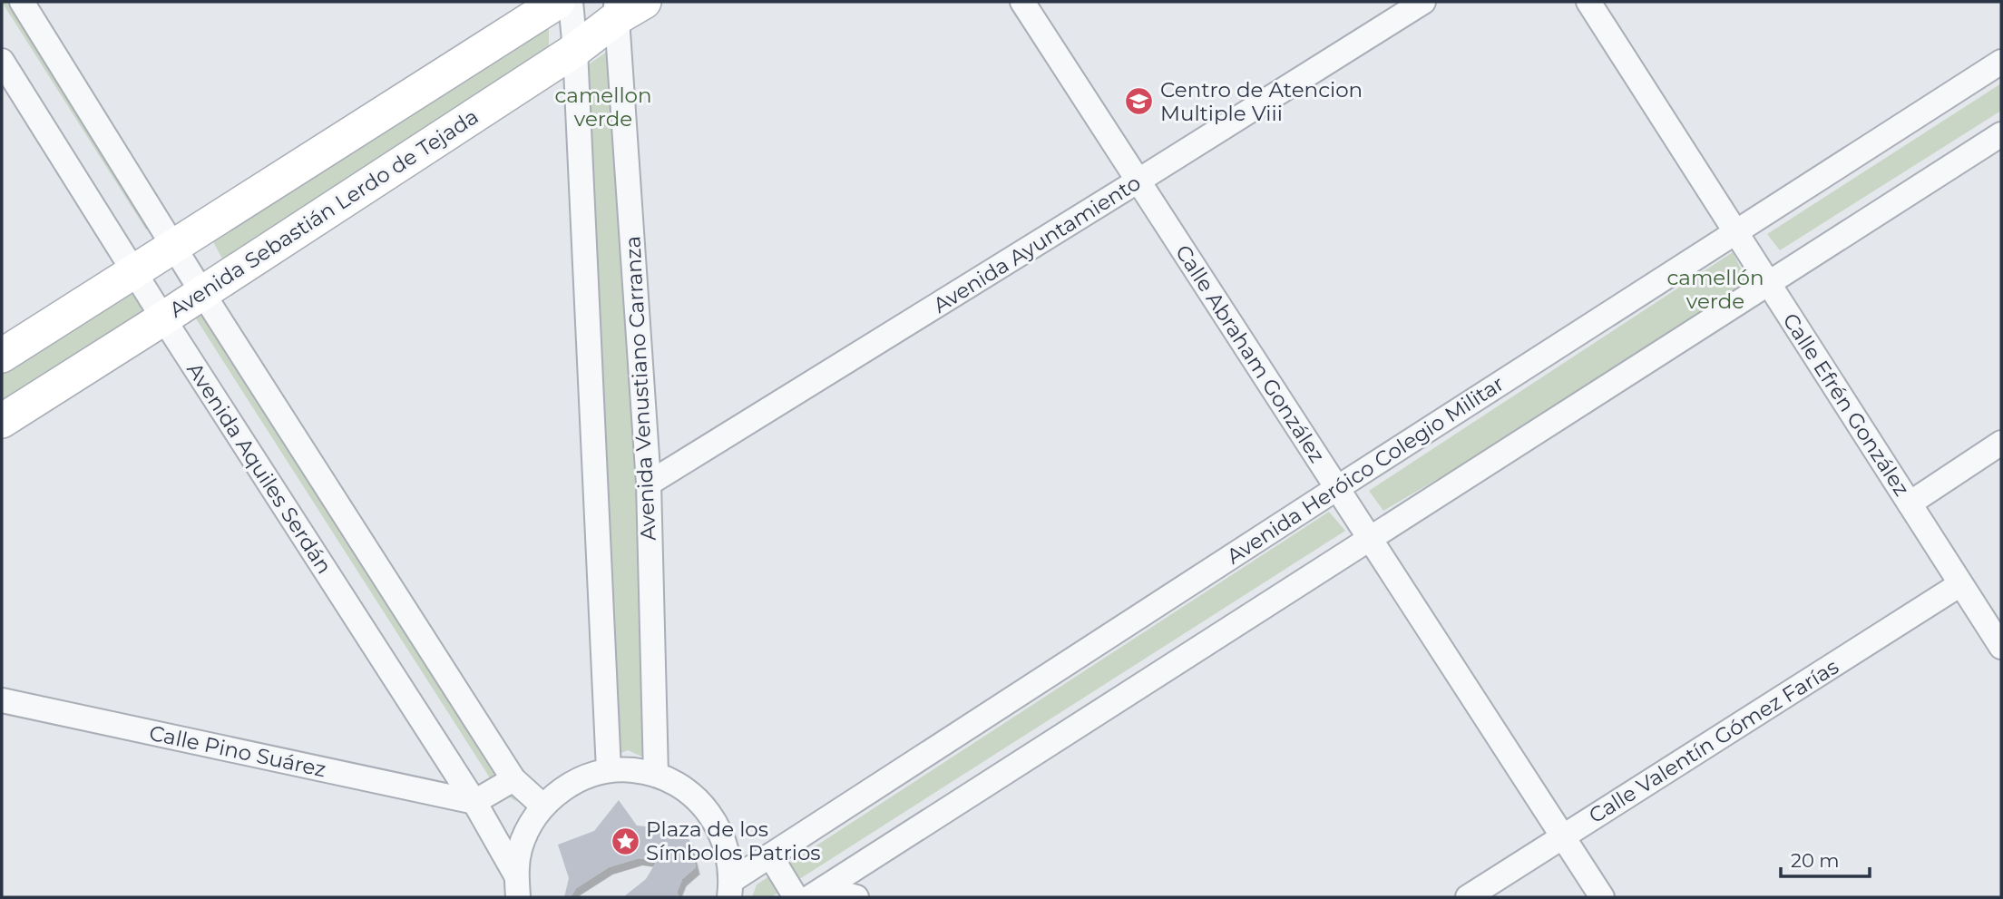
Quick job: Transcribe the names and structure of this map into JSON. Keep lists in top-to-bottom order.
{
  "streets": {
    "street": [
      "Avenida Sebastián Lerdo de Tejada",
      "Avenida Ayuntamiento",
      "Calle Abraham González",
      "Avenida Venustiano Carranza",
      "Calle Efrén González",
      "Avenida Aquiles Serdán",
      "Avenida Heróico Colegio Militar",
      "Calle Valentín Gómez Farías",
      "Calle Pino Suárez"
    ]
  },
  "crossings": [
    ["Avenida Sebastián Lerdo de Tejada", "Avenida Venustiano Carranza"],
    ["Avenida Sebastián Lerdo de Tejada", "Avenida Aquiles Serdán"],
    ["Avenida Ayuntamiento", "Calle Abraham González"],
    ["Avenida Ayuntamiento", "Avenida Venustiano Carranza"],
    ["Calle Abraham González", "Avenida Heróico Colegio Militar"],
    ["Calle Abraham González", "Calle Valentín Gómez Farías"],
    ["Calle Efrén González", "Avenida Heróico Colegio Militar"],
    ["Calle Efrén González", "Calle Valentín Gómez Farías"],
    ["Avenida Aquiles Serdán", "Calle Pino Suárez"]
  ],
  "parks": ["camellon verde", "camellón verde"],
  "places": {
    "school or university": ["Centro de Atencion Multiple Viii"],
    "place": ["Plaza de los Símbolos Patrios"]
  },
  "scale_bar": "20 m"
}
